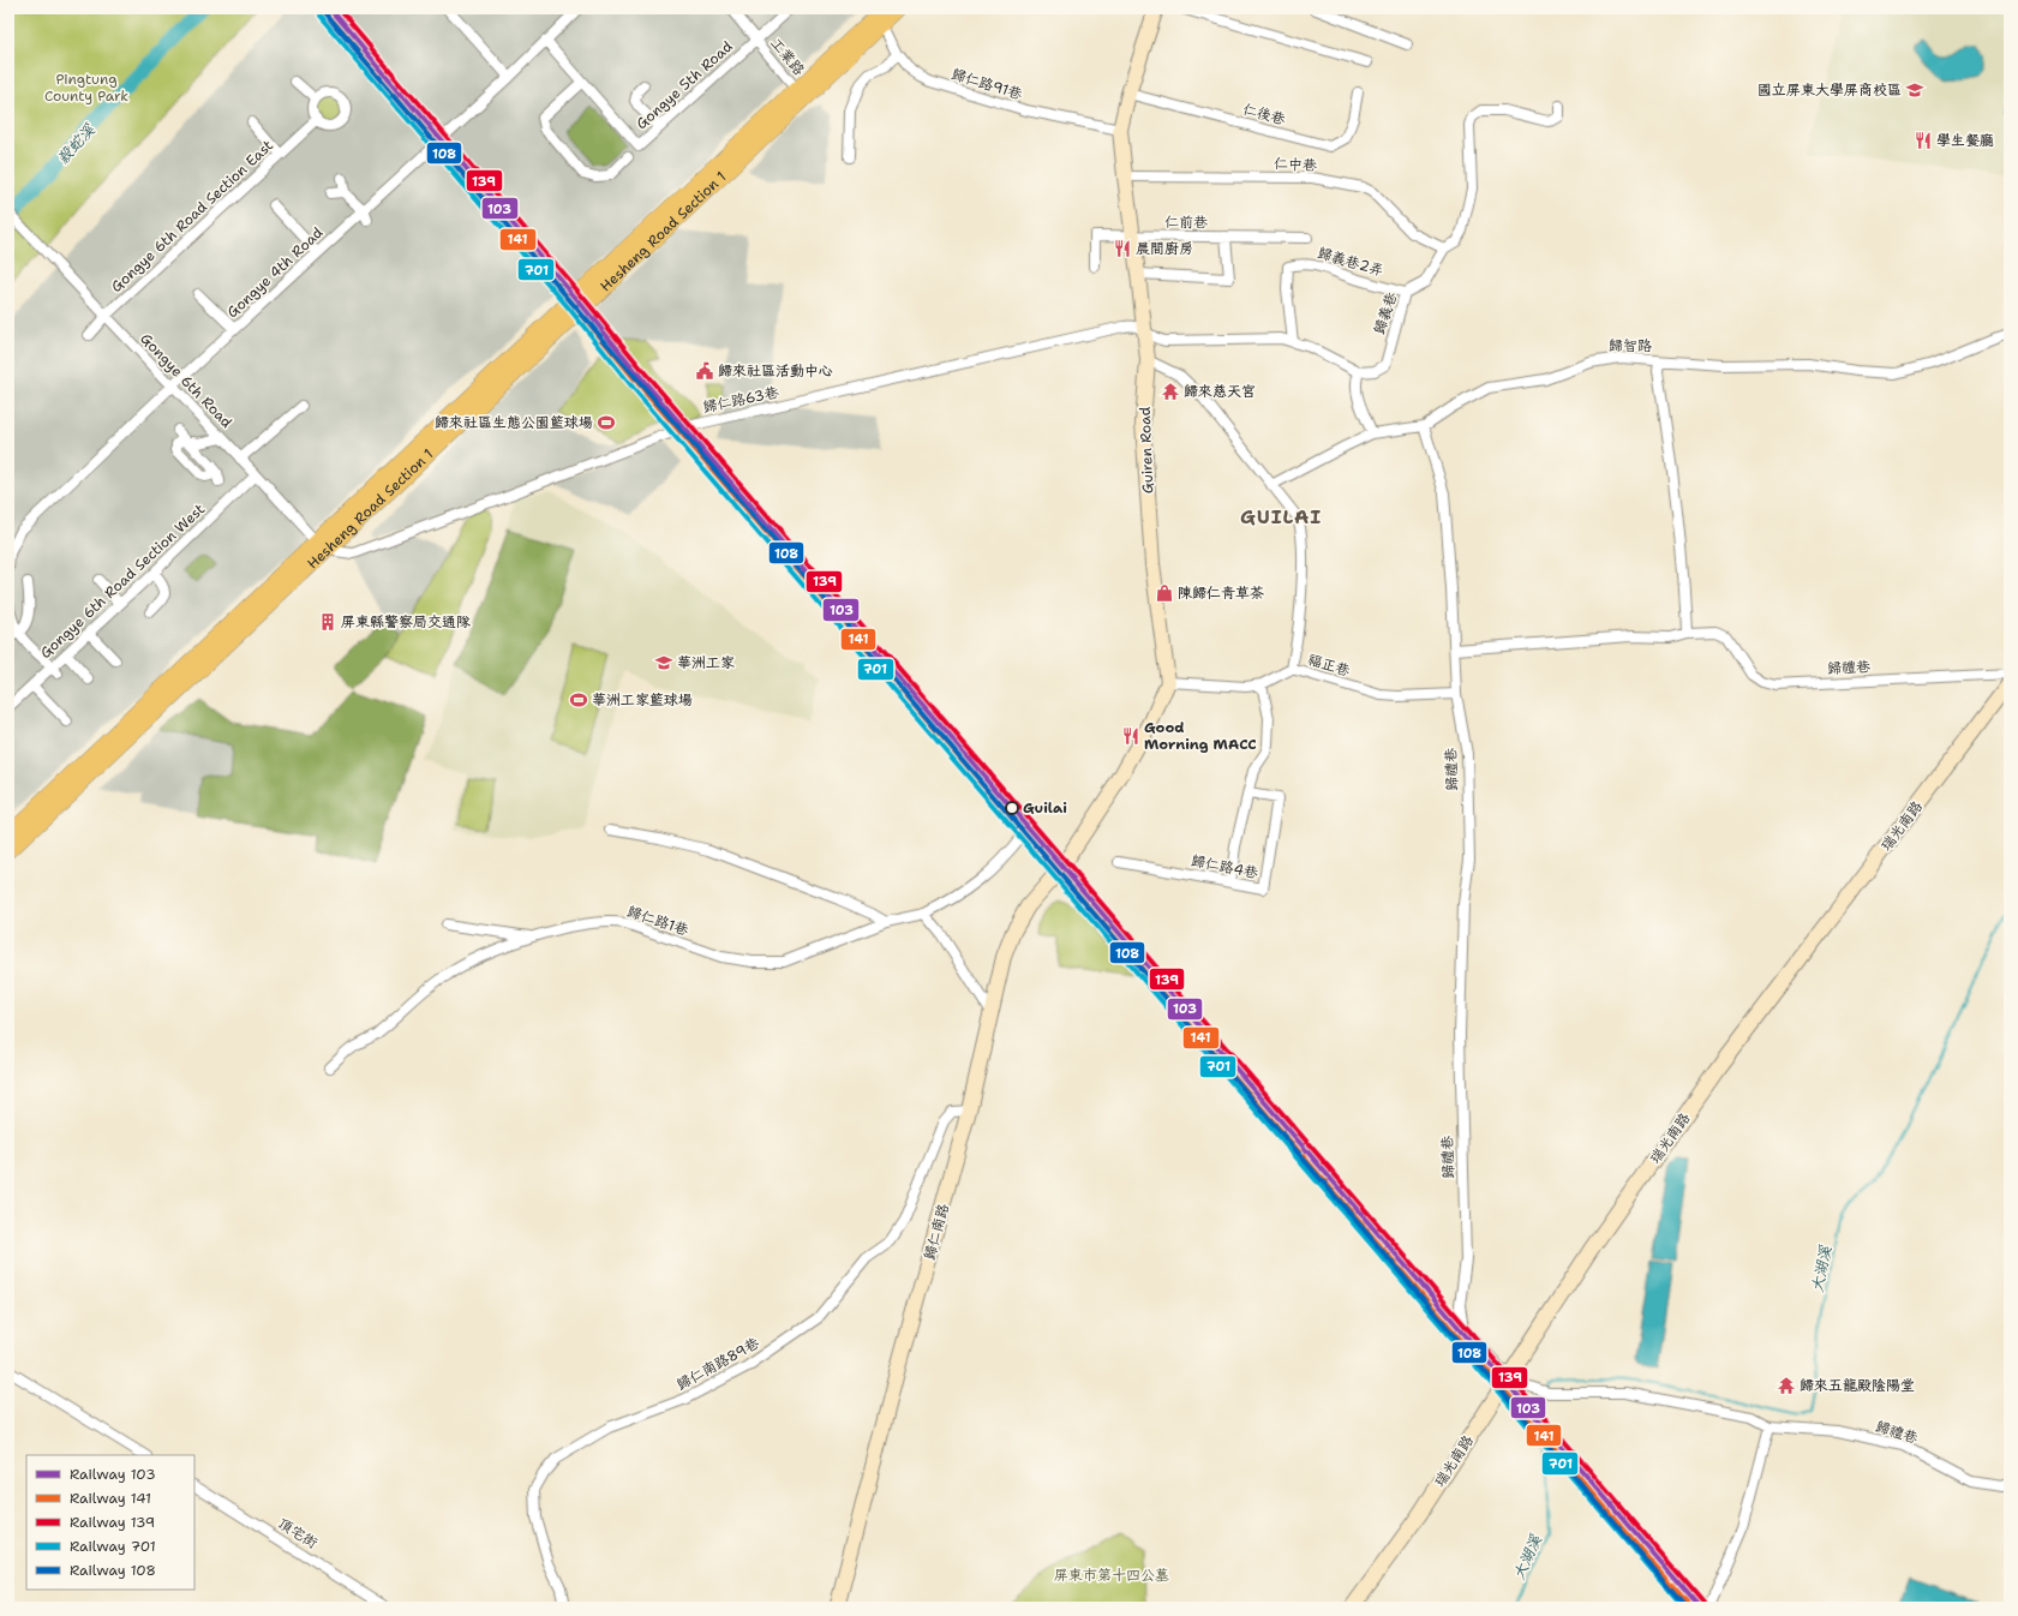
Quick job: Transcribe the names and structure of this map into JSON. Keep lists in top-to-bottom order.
{
  "streets": {
    "main road": ["Hesheng Road Section 1"],
    "street": [
      "工業路",
      "歸仁路91巷",
      "Gongye 5th Road",
      "仁後巷",
      "仁中巷",
      "Gongye 6th Road Section East",
      "仁前巷",
      "歸義巷2弄",
      "Gongye 4th Road",
      "歸義巷",
      "歸智路",
      "Gongye 6th Road",
      "歸仁路63巷",
      "Guiren Road",
      "Gongye 6th Road Section West",
      "福正巷",
      "歸禮巷",
      "瑞光南路",
      "歸仁路4巷",
      "歸仁路1巷",
      "歸仁南路",
      "歸仁南路89巷",
      "頂宅街"
    ]
  },
  "crossings": [
    ["工業路", "Gongye 5th Road"],
    ["工業路", "Hesheng Road Section 1"],
    ["歸仁路91巷", "Hesheng Road Section 1"],
    ["歸仁路91巷", "Guiren Road"],
    ["Gongye 5th Road", "Gongye 4th Road"],
    ["仁後巷", "Guiren Road"],
    ["仁中巷", "歸義巷"],
    ["仁中巷", "Guiren Road"],
    ["Gongye 6th Road Section East", "Gongye 6th Road"],
    ["仁前巷", "Guiren Road"],
    ["Hesheng Road Section 1", "Gongye 6th Road"],
    ["Hesheng Road Section 1", "歸仁路63巷"],
    ["歸義巷2弄", "歸義巷"],
    ["Gongye 4th Road", "Gongye 6th Road"],
    ["歸智路", "歸禮巷"],
    ["Gongye 6th Road", "歸仁路63巷"],
    ["Gongye 6th Road", "Gongye 6th Road Section West"],
    ["歸仁路63巷", "Guiren Road"],
    ["Guiren Road", "福正巷"],
    ["Guiren Road", "歸仁南路"],
    ["福正巷", "歸禮巷"],
    ["福正巷", "歸仁南路"],
    ["歸禮巷", "瑞光南路"],
    ["歸仁南路", "歸仁南路89巷"]
  ],
  "districts": ["GUILAI"],
  "water": ["殺蛇溪", "大湖溪"],
  "parks": ["Pingtung County Park", "屏東市第十四公墓"],
  "places": {
    "school or university": ["國立屏東大學屏商校區", "華洲工家"],
    "restaurant": ["學生餐廳", "晨間廚房", "Good Morning MACC"],
    "public building": ["歸來社區活動中心"],
    "temple": ["歸來慈天宮", "歸來五龍殿陰陽堂"],
    "sports": ["歸來社區生態公園籃球場", "華洲工家籃球場"],
    "shop": ["陳歸仁青草茶"],
    "building": ["屏東縣警察局交通隊"],
    "other": ["Guilai"]
  },
  "lines": [
    "rail line 103",
    "rail line 139",
    "rail line 108",
    "rail line 141",
    "rail line 701"
  ],
  "legend": [
    "Railway 103",
    "Railway 141",
    "Railway 139",
    "Railway 701",
    "Railway 108"
  ]
}
